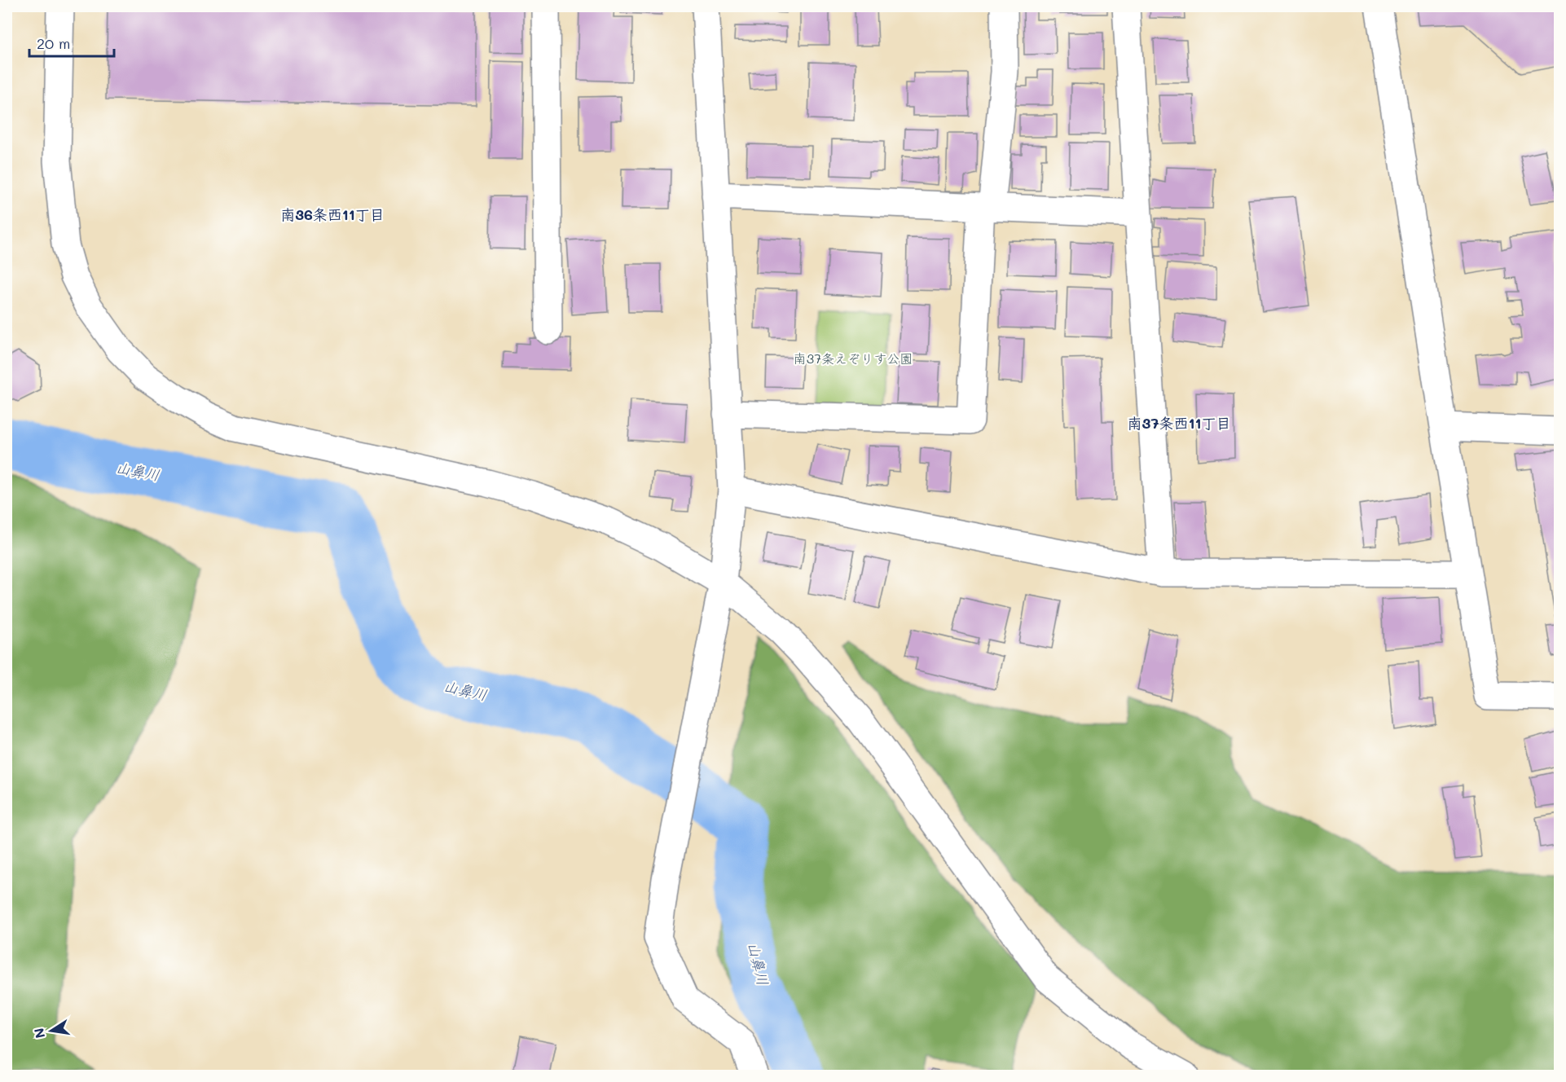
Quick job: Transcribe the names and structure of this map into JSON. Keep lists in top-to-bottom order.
{
  "districts": ["南36条西11丁目", "南37条西11丁目"],
  "water": ["山鼻川"],
  "parks": ["南37条えぞりす公園"],
  "scale_bar": "20 m",
  "north": "left"
}
